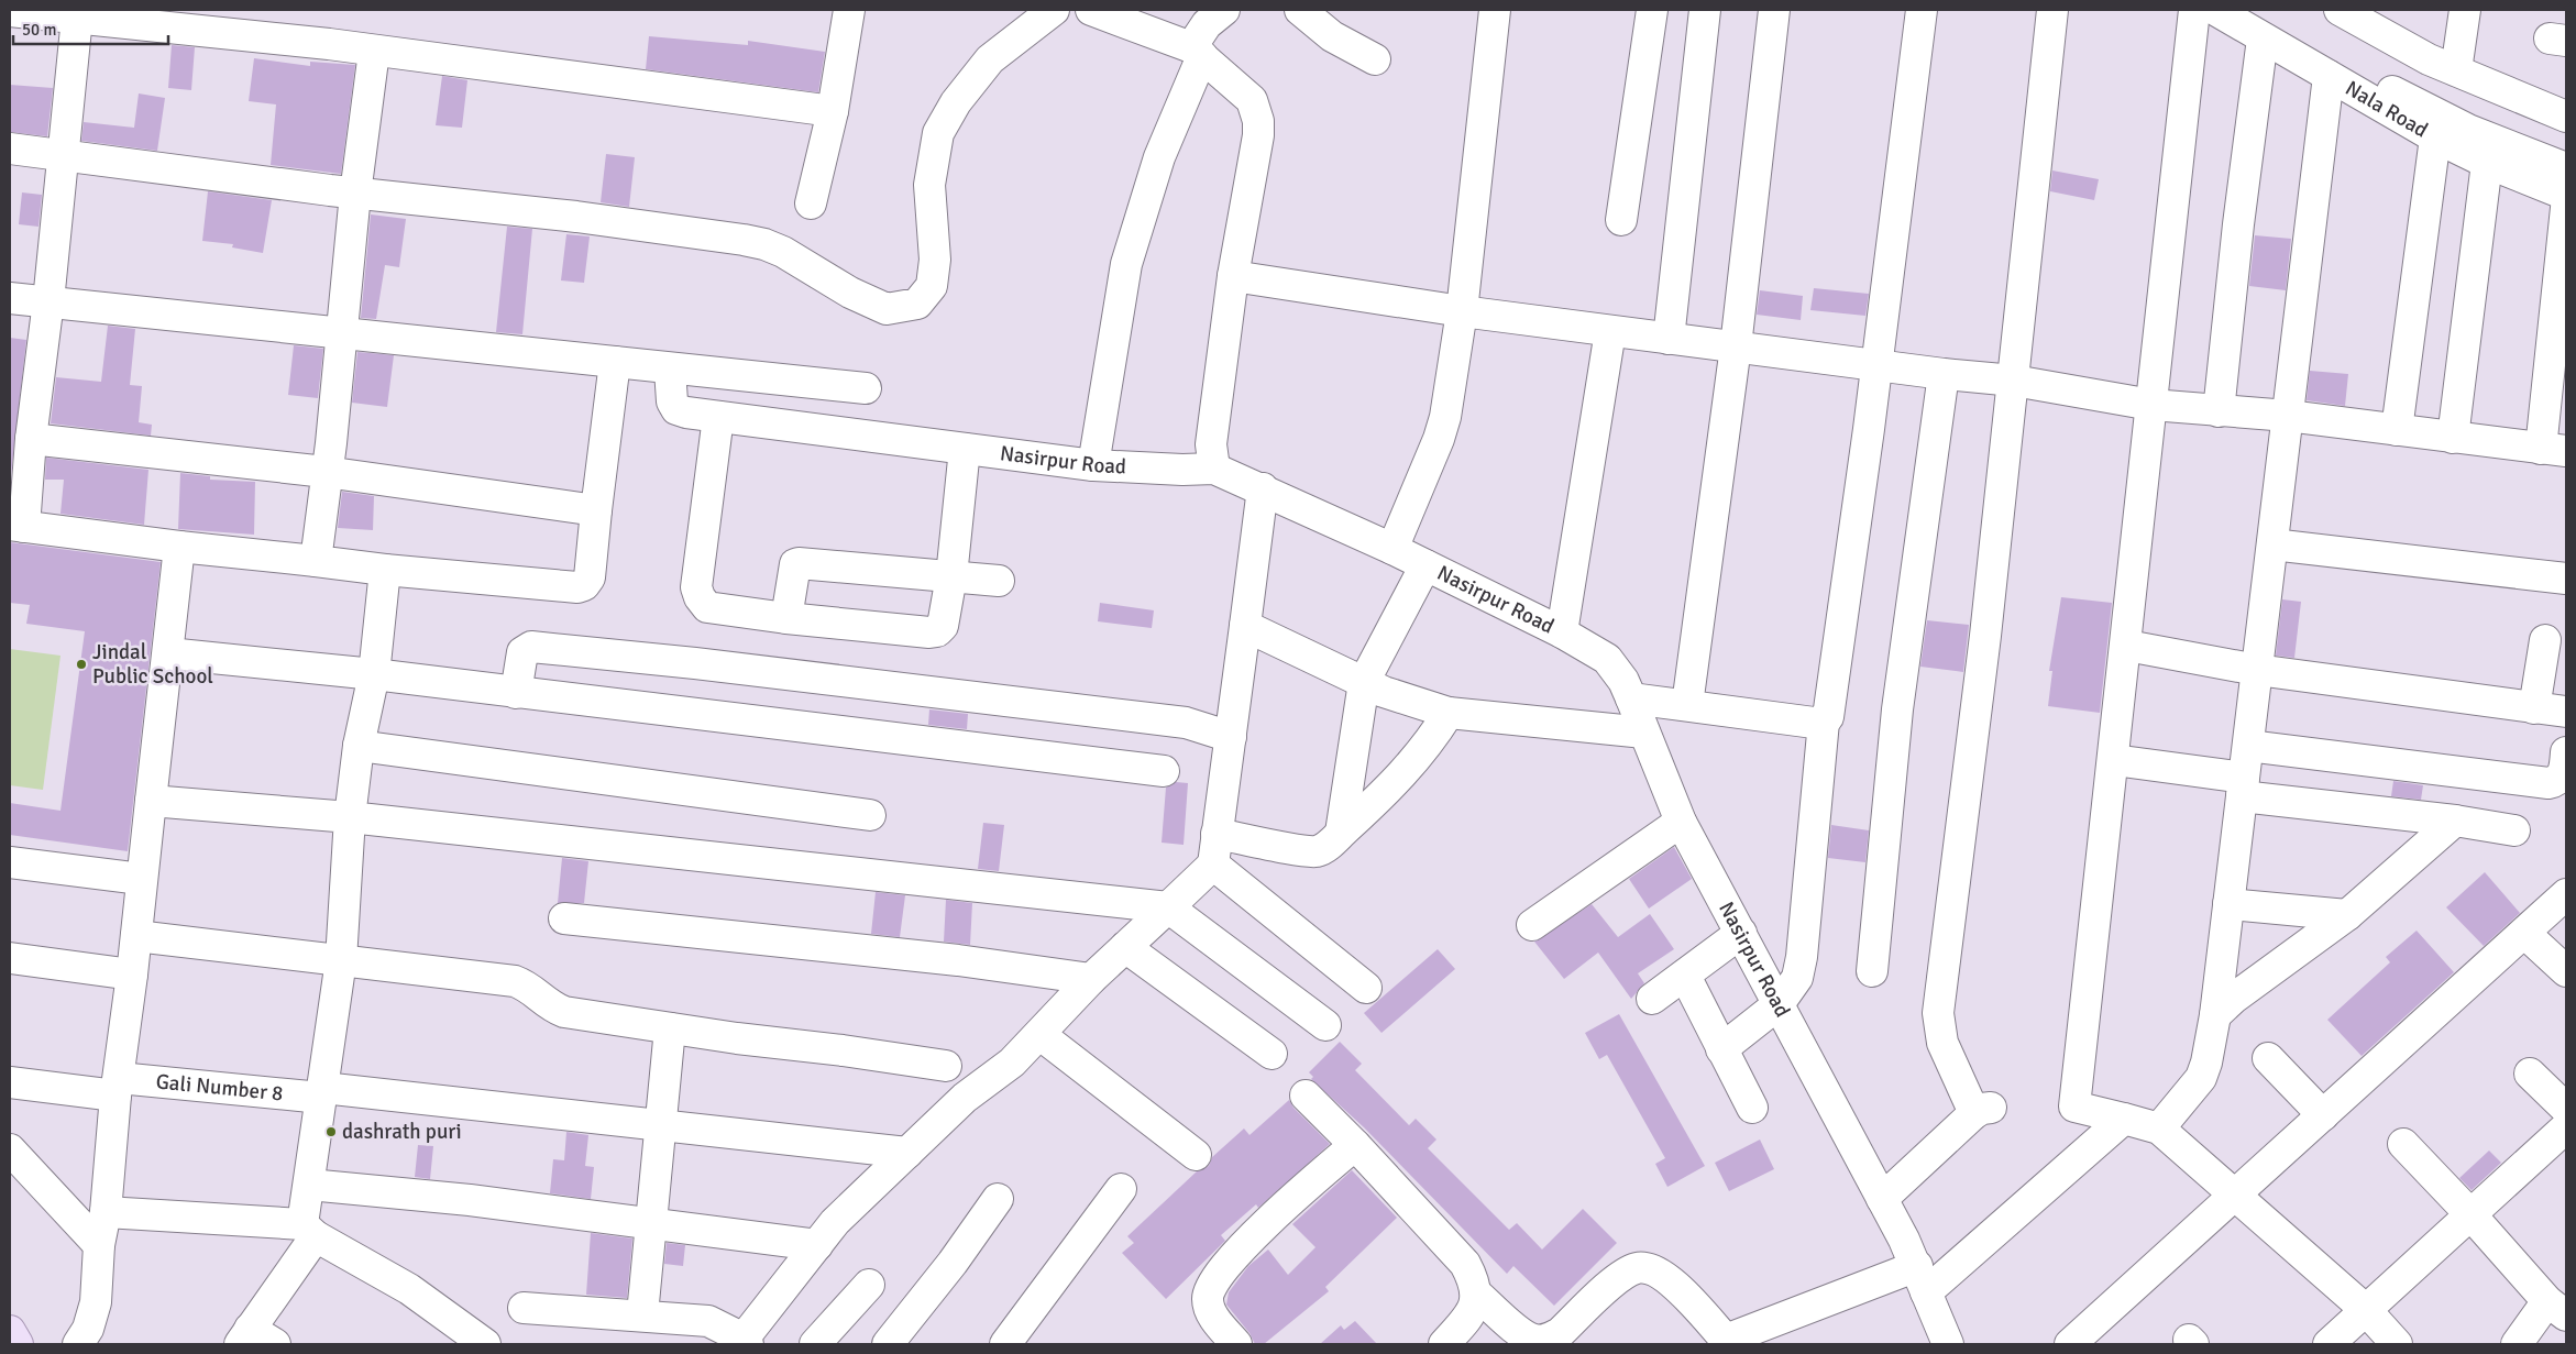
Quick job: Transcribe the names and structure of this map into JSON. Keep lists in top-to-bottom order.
{
  "streets": {
    "street": ["Nala Road", "Nasirpur Road", "Gali Number 8"]
  },
  "places": ["Jindal Public School", "dashrath puri"],
  "scale_bar": "50 m"
}
